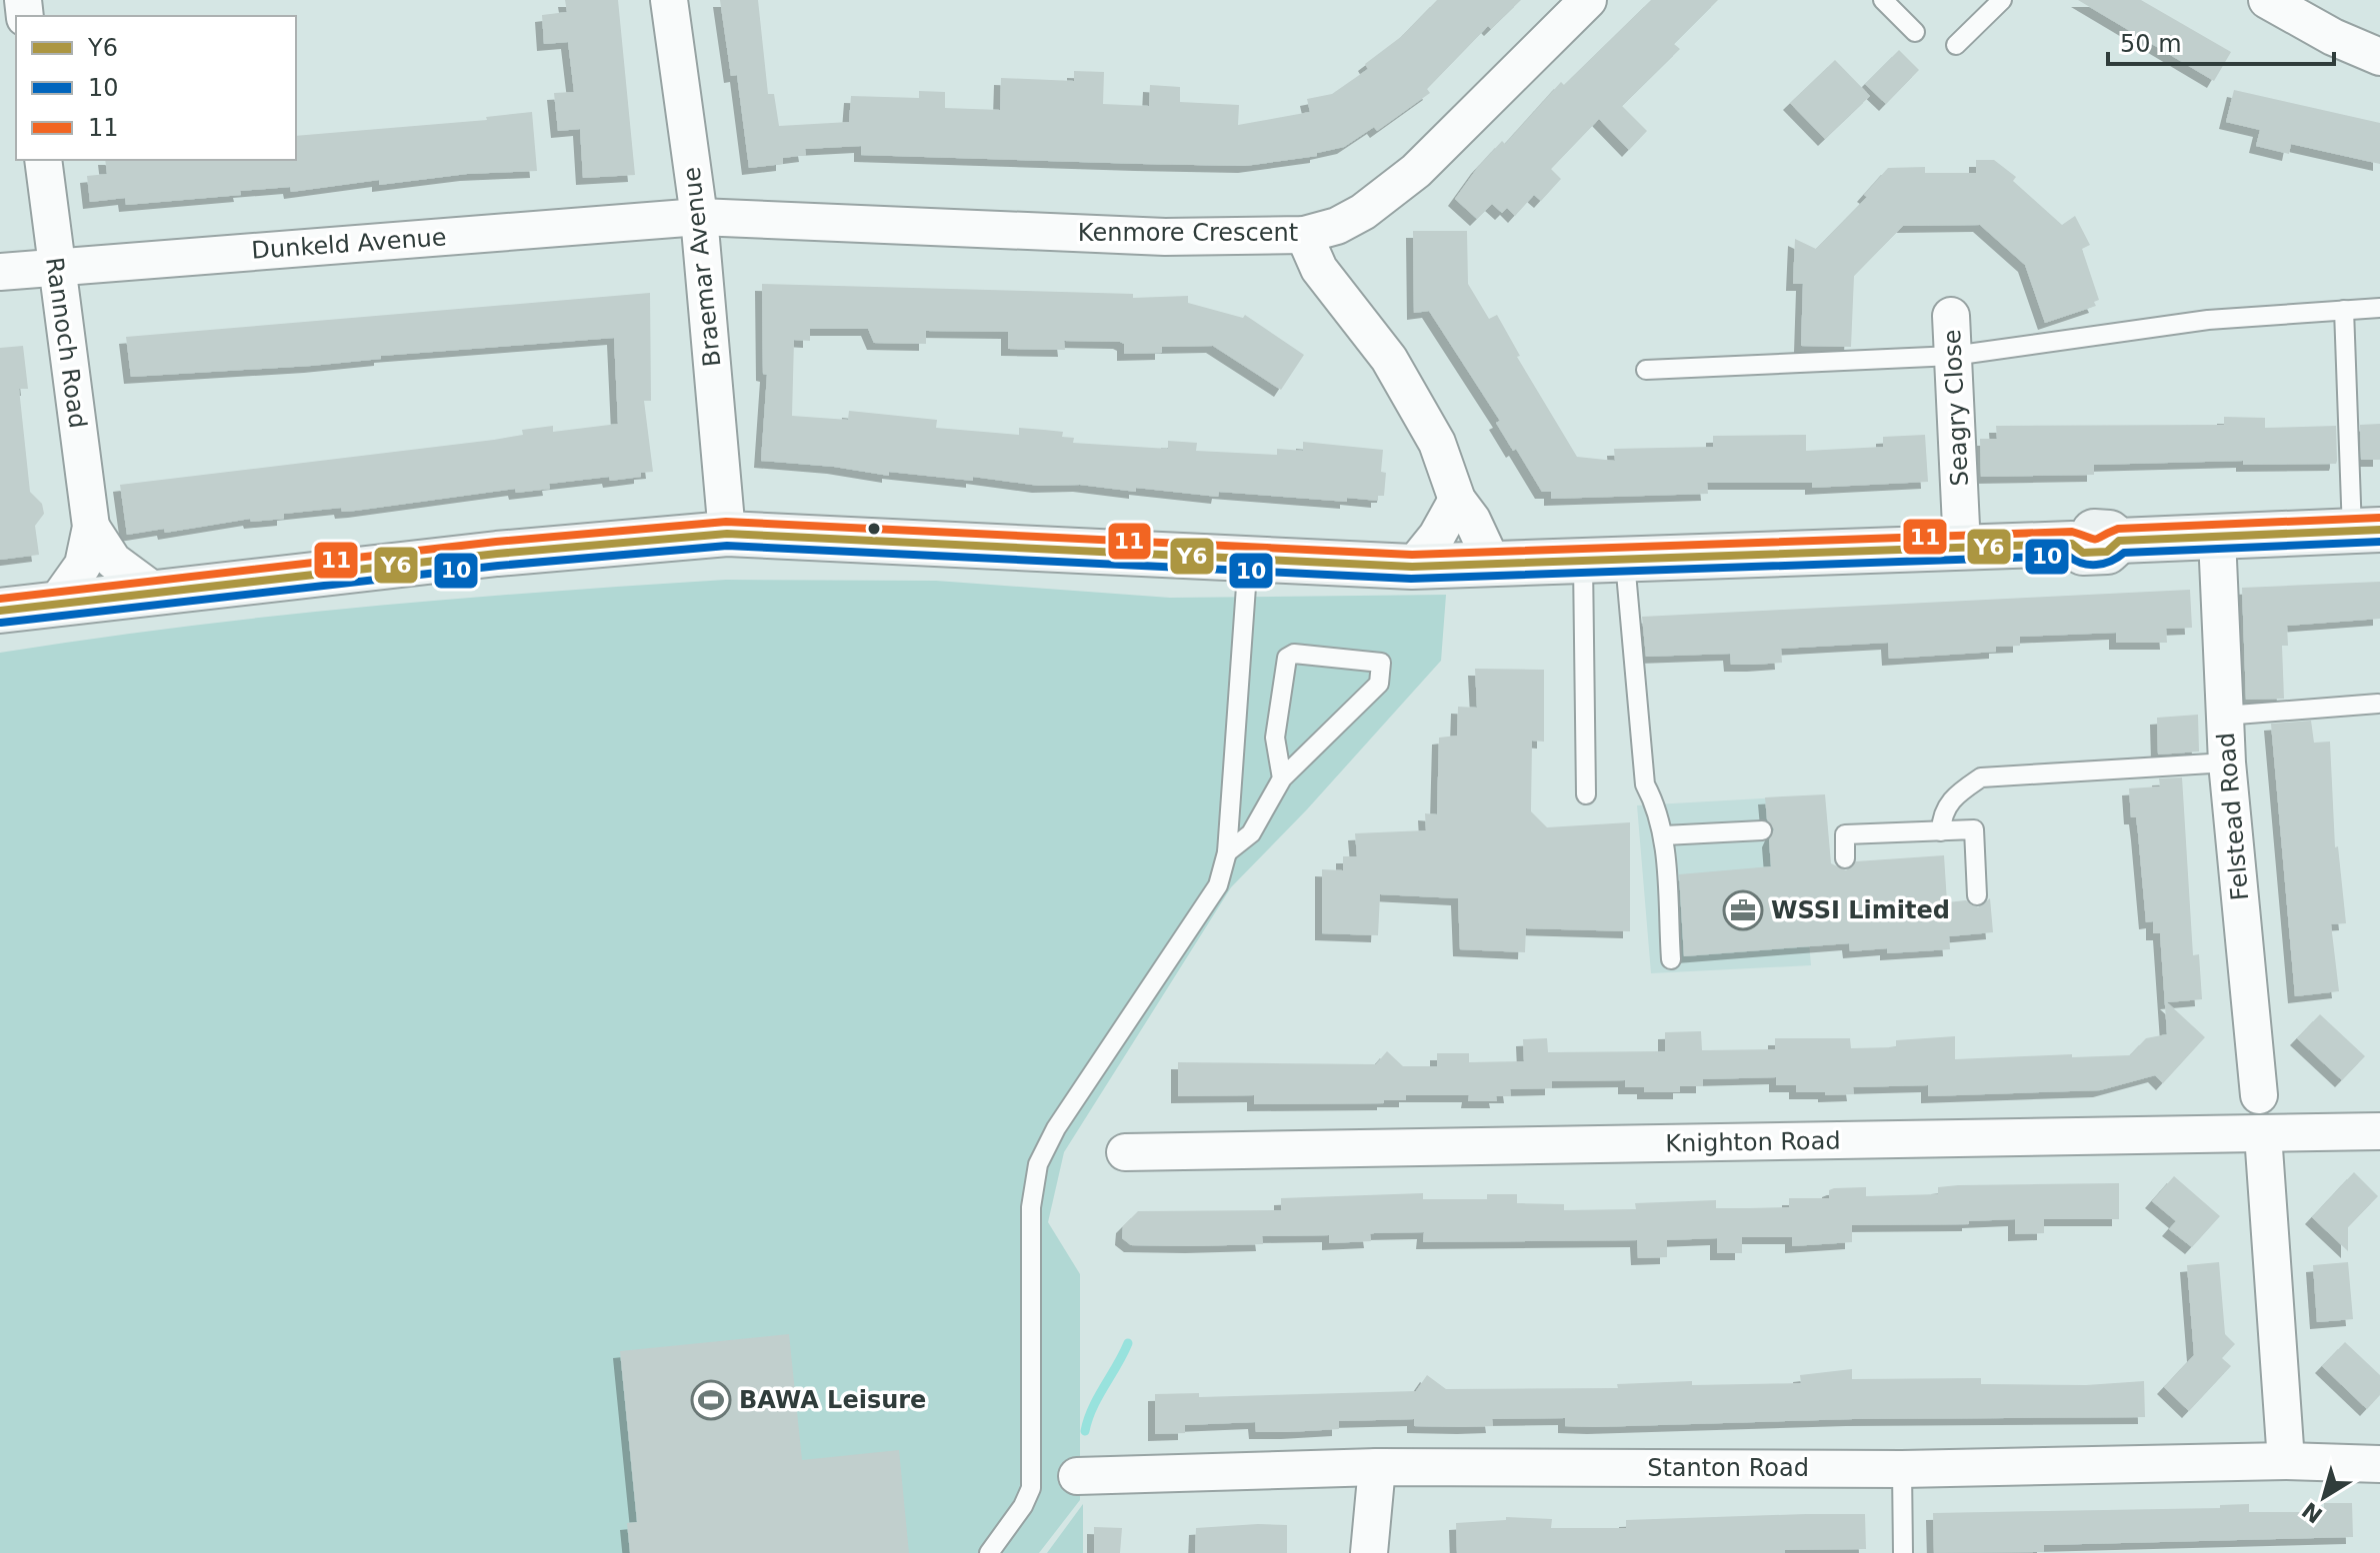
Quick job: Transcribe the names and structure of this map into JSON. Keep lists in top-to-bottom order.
{
  "streets": {
    "street": [
      "Kenmore Crescent",
      "Dunkeld Avenue",
      "Braemar Avenue",
      "Rannoch Road",
      "Seagry Close",
      "Felstead Road",
      "Knighton Road",
      "Stanton Road"
    ]
  },
  "crossings": [
    ["Kenmore Crescent", "Dunkeld Avenue"],
    ["Kenmore Crescent", "Braemar Avenue"],
    ["Dunkeld Avenue", "Braemar Avenue"],
    ["Dunkeld Avenue", "Rannoch Road"]
  ],
  "places": {
    "office": ["WSSI Limited"],
    "sports": ["BAWA Leisure"]
  },
  "lines": ["transit line 11", "transit line Y6", "transit line 10"],
  "legend": ["Y6", "10", "11"],
  "scale_bar": "50 m",
  "north": "bottom left"
}
